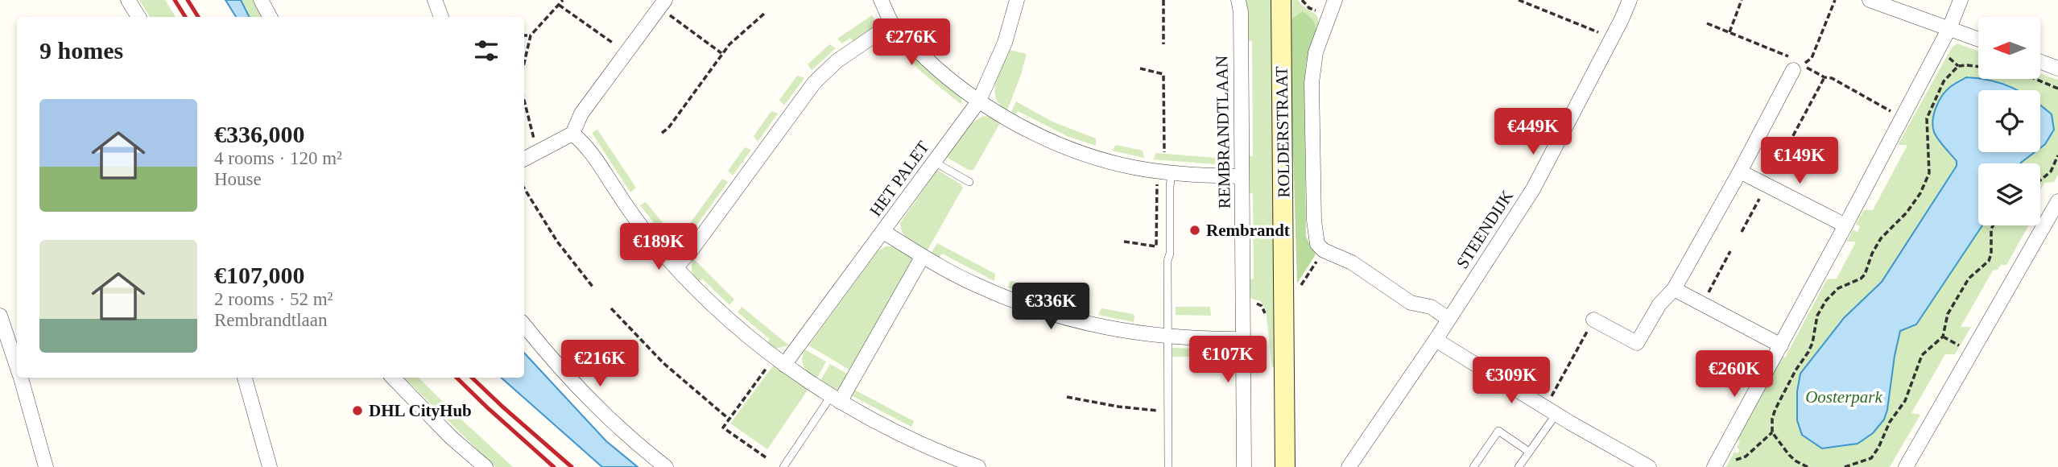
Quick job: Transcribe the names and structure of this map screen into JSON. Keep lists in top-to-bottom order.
{
  "streets": {
    "main road": ["ROLDERSTRAAT"],
    "street": ["REMBRANDTLAAN", "HET PALET", "STEENDIJK"]
  },
  "parks": ["Oosterpark"],
  "places": ["Rembrandt", "DHL CityHub"],
  "north": "left",
  "page": {
    "heading": "9 homes",
    "price": [
      "€276K",
      "€449K",
      "€149K",
      "€189K",
      "€336K",
      "€107K",
      "€216K",
      "€260K",
      "€309K"
    ],
    "list": [
      {
        "name": "€336,000",
        "note": "4 rooms · 120 m² · House"
      },
      {
        "name": "€107,000",
        "note": "2 rooms · 52 m² · Rembrandtlaan"
      }
    ]
  }
}
